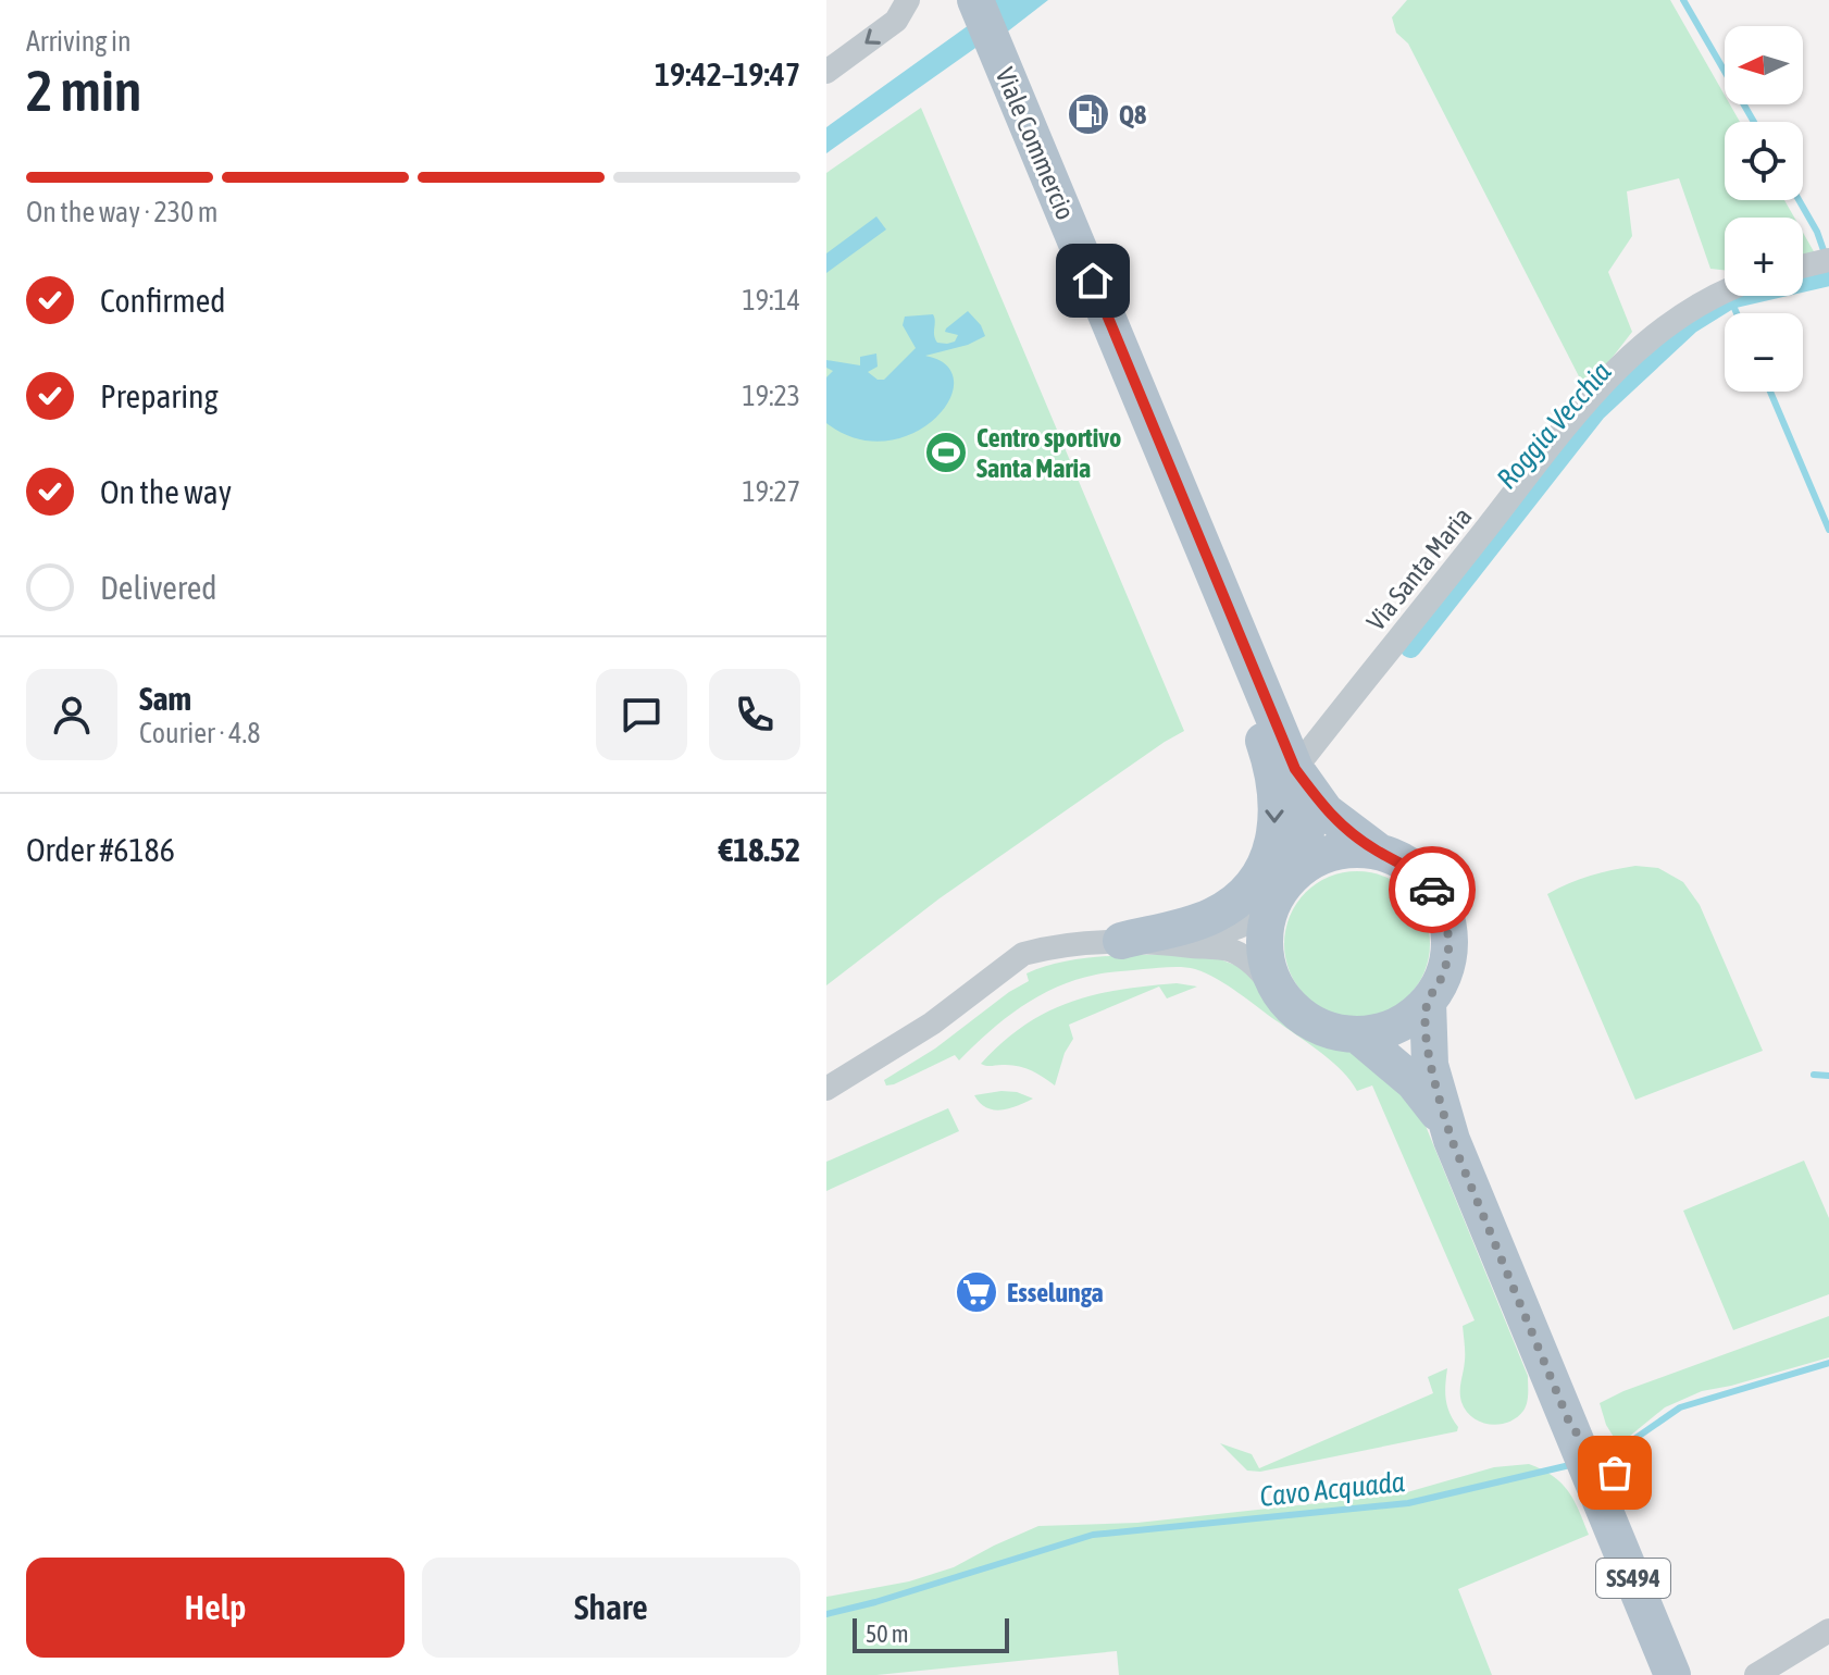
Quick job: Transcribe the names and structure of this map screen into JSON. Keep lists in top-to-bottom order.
{
  "streets": {
    "main road": ["Viale Commercio", "SS494"],
    "street": ["Via Santa Maria"]
  },
  "crossings": [
    ["Viale Commercio", "Via Santa Maria"]
  ],
  "water": ["Roggia Vecchia", "Cavo Acquada"],
  "places": {
    "fuel station": ["Q8"],
    "sports": ["Centro sportivo Santa Maria"],
    "supermarket": ["Esselunga"]
  },
  "scale_bar": "50 m",
  "north": "left",
  "page": {
    "heading": ["2 min", "Arriving in", "19:42–19:47"],
    "panel": [
      "Sam",
      "Courier · 4.8",
      "Order #6186",
      "€18.52"
    ],
    "map_buttons": ["+", "−"],
    "bar": "On the way · 230 m",
    "list": [
      ["Confirmed", "19:14"],
      ["Preparing", "19:23"],
      ["On the way", "19:27"],
      "Delivered"
    ],
    "buttons": ["Help", "Share"],
    "scale": "50 m"
  }
}
